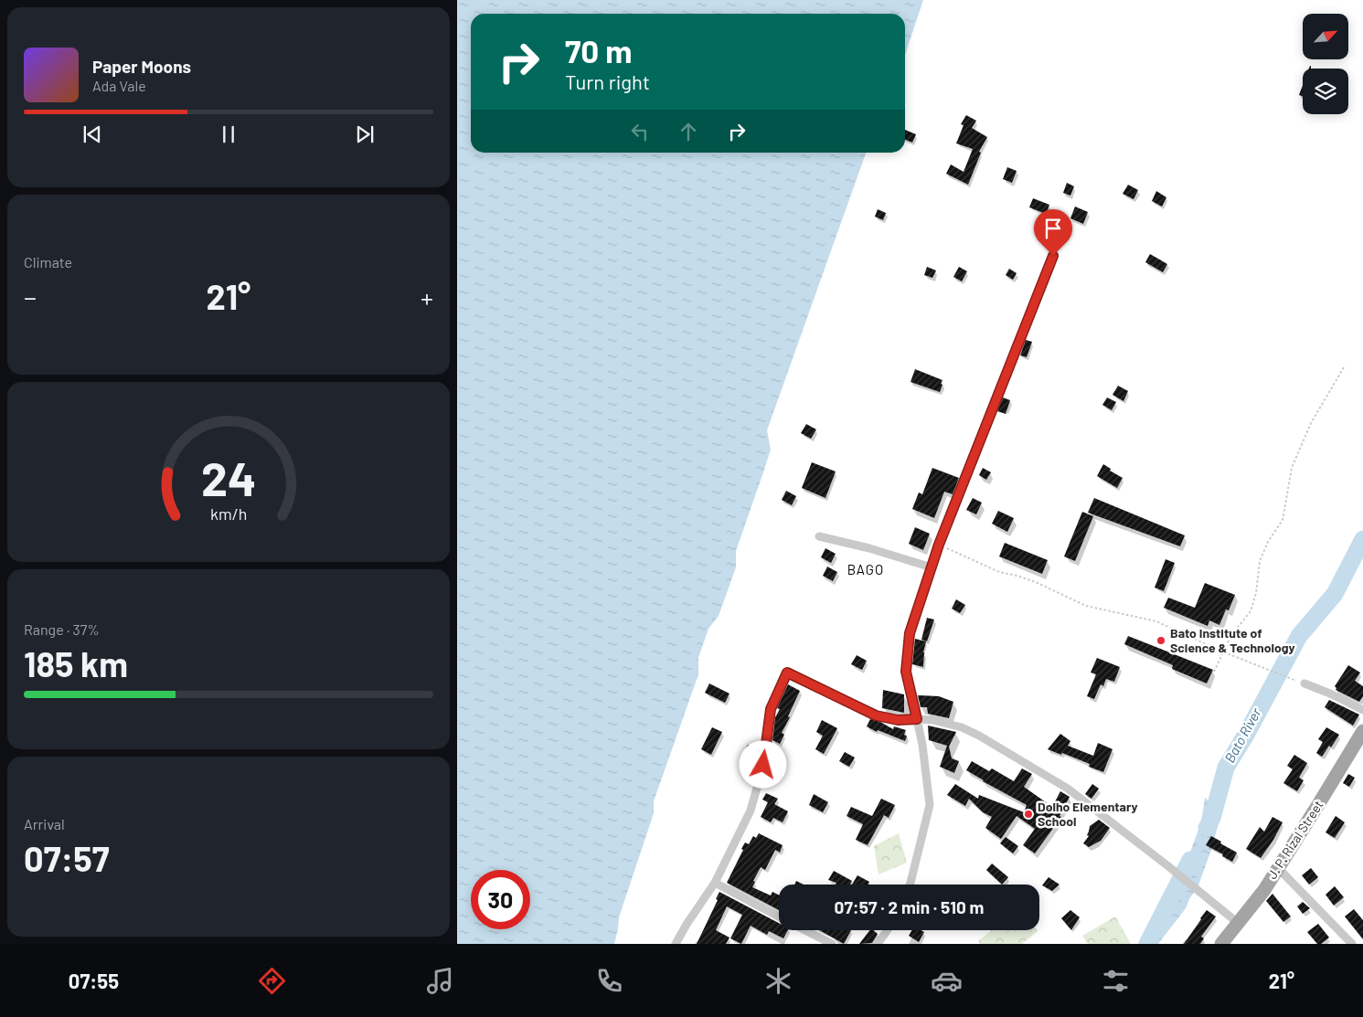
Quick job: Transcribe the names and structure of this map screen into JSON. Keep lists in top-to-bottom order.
{
  "streets": {
    "main road": ["J. P. Rizal Street"]
  },
  "districts": ["BAGO"],
  "water": ["Bato River"],
  "places": ["Bato Institute of Science & Technology", "Dolho Elementary School"],
  "north": "top right",
  "page": {
    "turn": ["70 m", "Turn right"],
    "song": ["Paper Moons", "Ada Vale"],
    "tile": [
      "Climate",
      ["Range · 37%", "185 km"],
      ["Arrival", "07:57"]
    ],
    "heat": ["−", "21°", "+"],
    "limit": "30",
    "trip": "07:57 · 2 min · 510 m",
    "tabs": ["07:55", "21°"],
    "gauge": ["24", "km/h"]
  }
}
